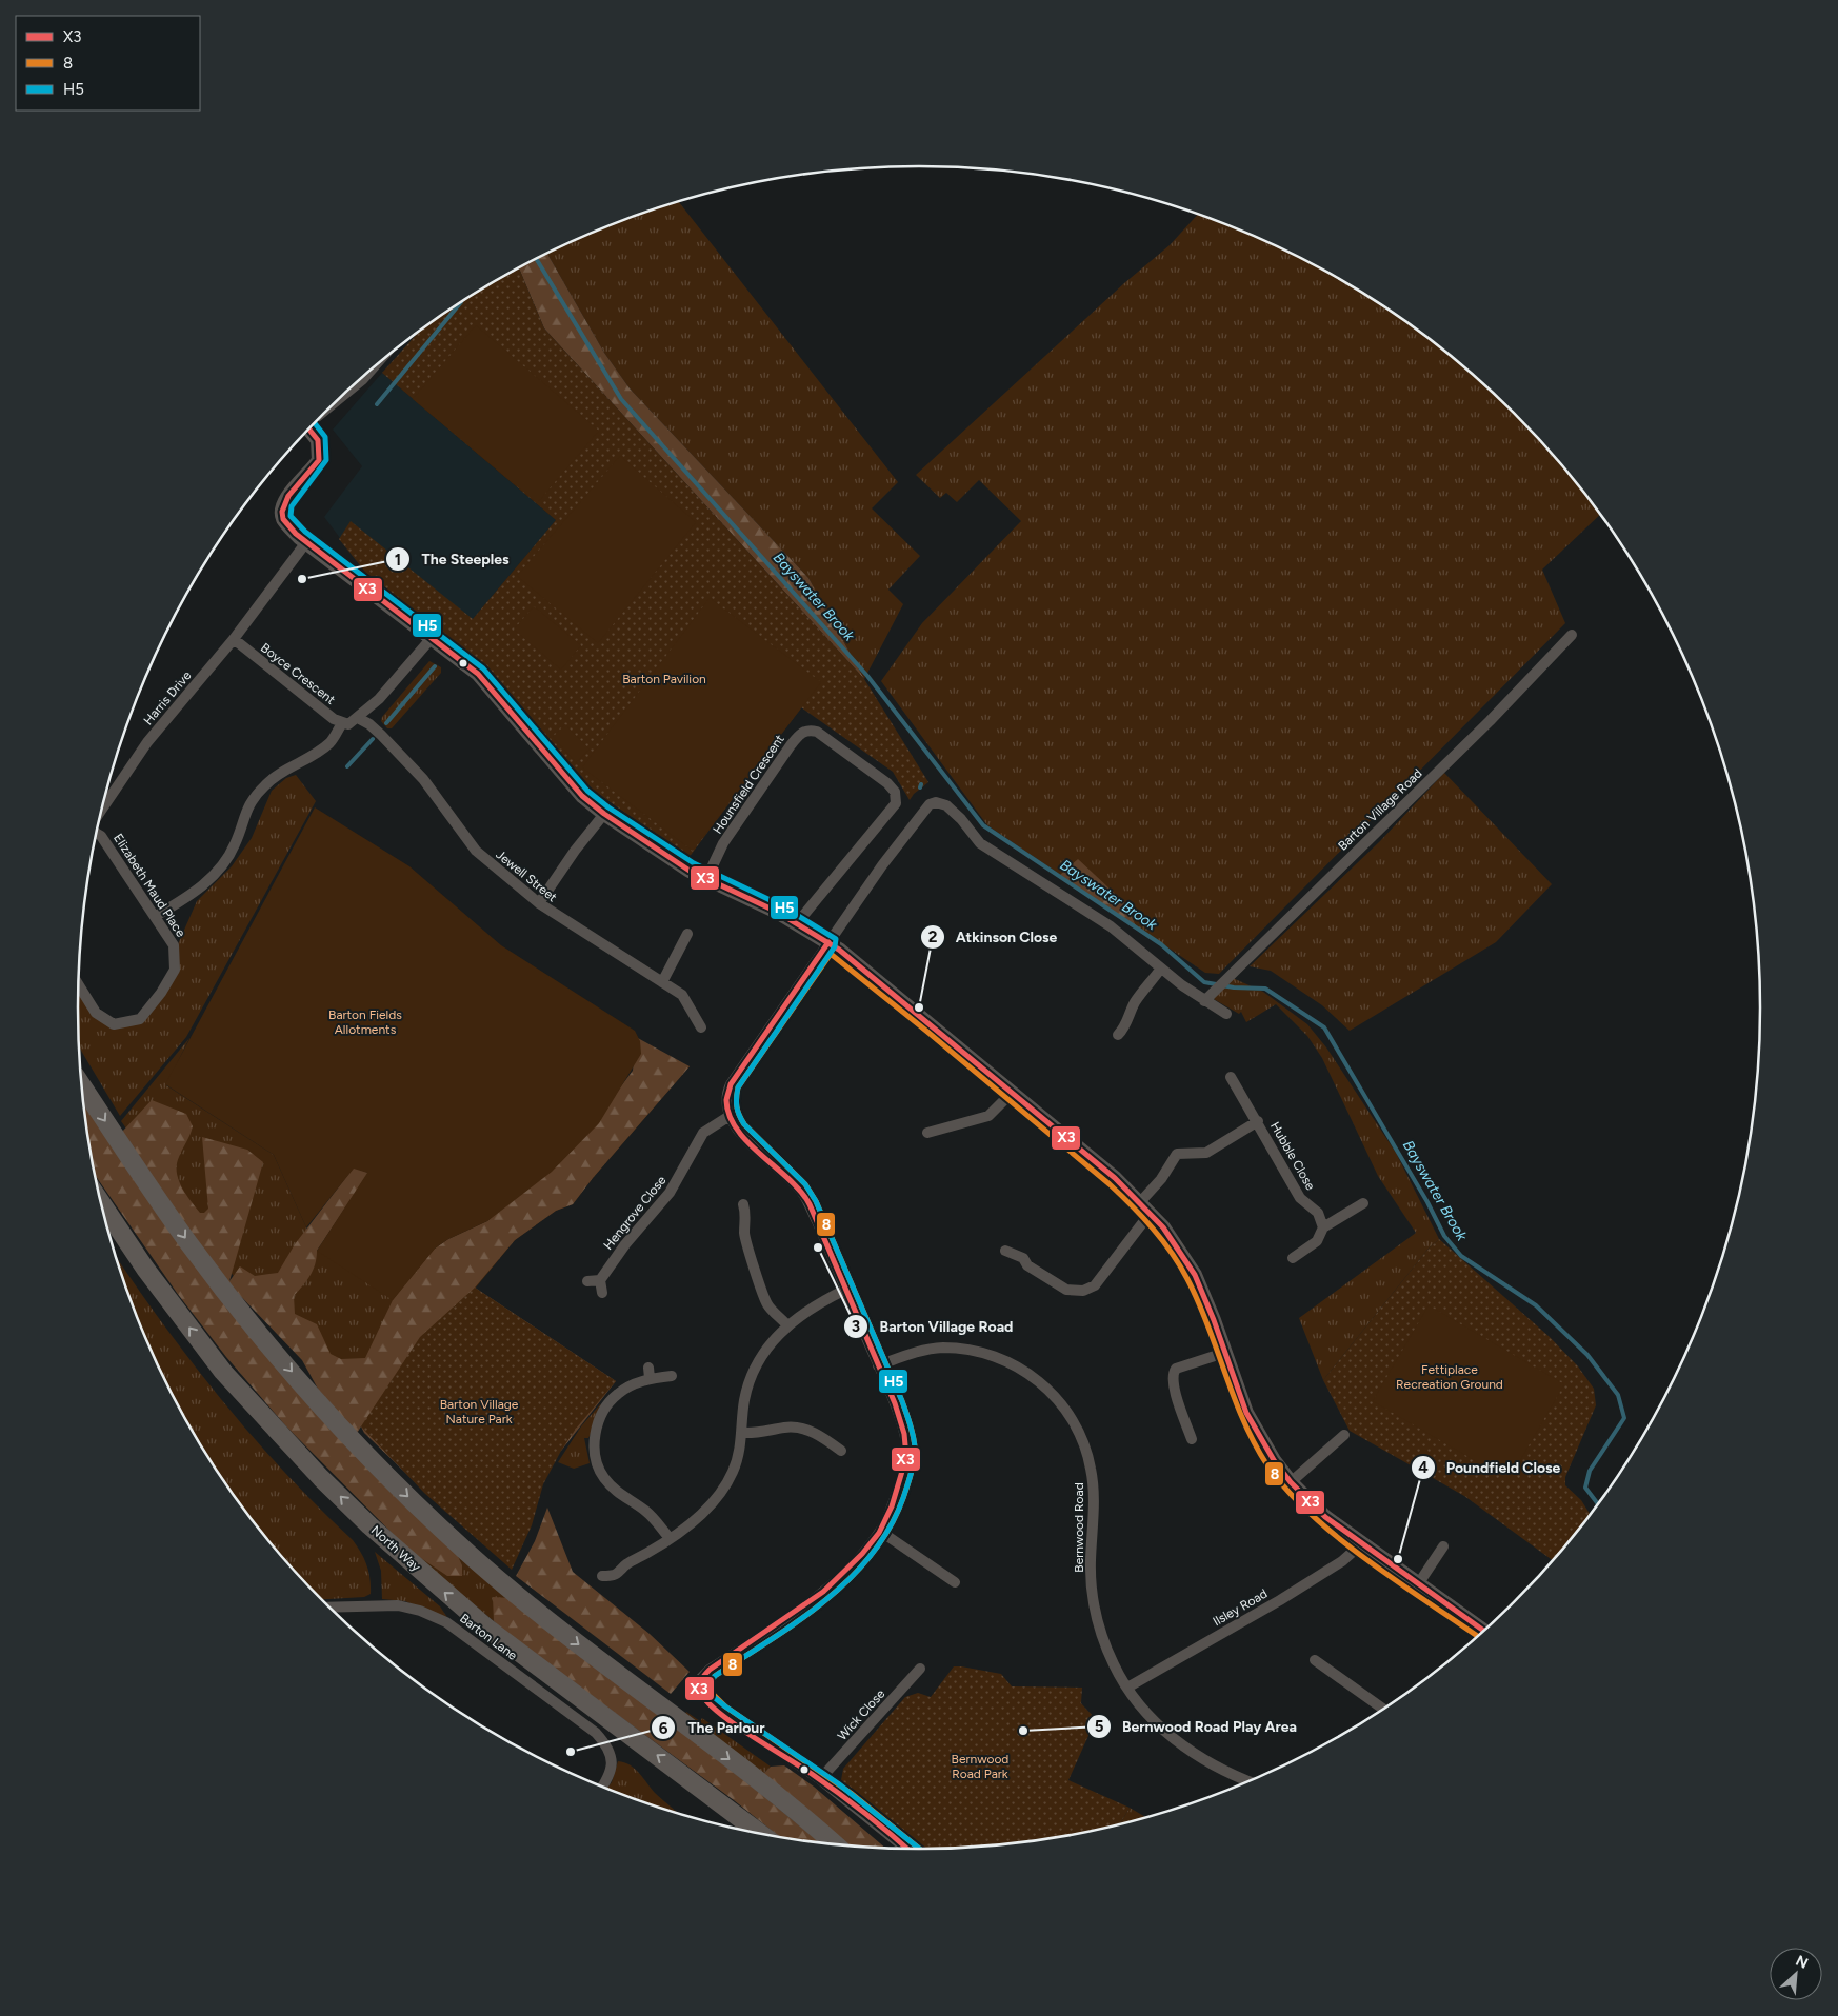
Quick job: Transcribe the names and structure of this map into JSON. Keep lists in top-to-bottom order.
{
  "streets": {
    "highway": ["North Way"],
    "street": [
      "Boyce Crescent",
      "Harris Drive",
      "Hounsfield Crescent",
      "Barton Village Road",
      "Jewell Street",
      "Elizabeth Maud Place",
      "Hubble Close",
      "Hengrove Close",
      "Bernwood Road",
      "Ilsley Road",
      "Barton Lane",
      "Wick Close"
    ]
  },
  "crossings": [
    ["Boyce Crescent", "Harris Drive"],
    ["Bernwood Road", "Ilsley Road"]
  ],
  "water": ["Bayswater Brook"],
  "parks": [
    "Barton Pavilion",
    "Barton Fields Allotments",
    "Fettiplace Recreation Ground",
    "Barton Village Nature Park",
    "Bernwood Road Park"
  ],
  "places": [
    "The Steeples",
    "Atkinson Close",
    "Barton Village Road",
    "Poundfield Close",
    "Bernwood Road Play Area",
    "The Parlour"
  ],
  "lines": ["transit line H5", "transit line X3", "transit line 8"],
  "legend": ["X3", "8", "H5"],
  "north": "top right"
}
